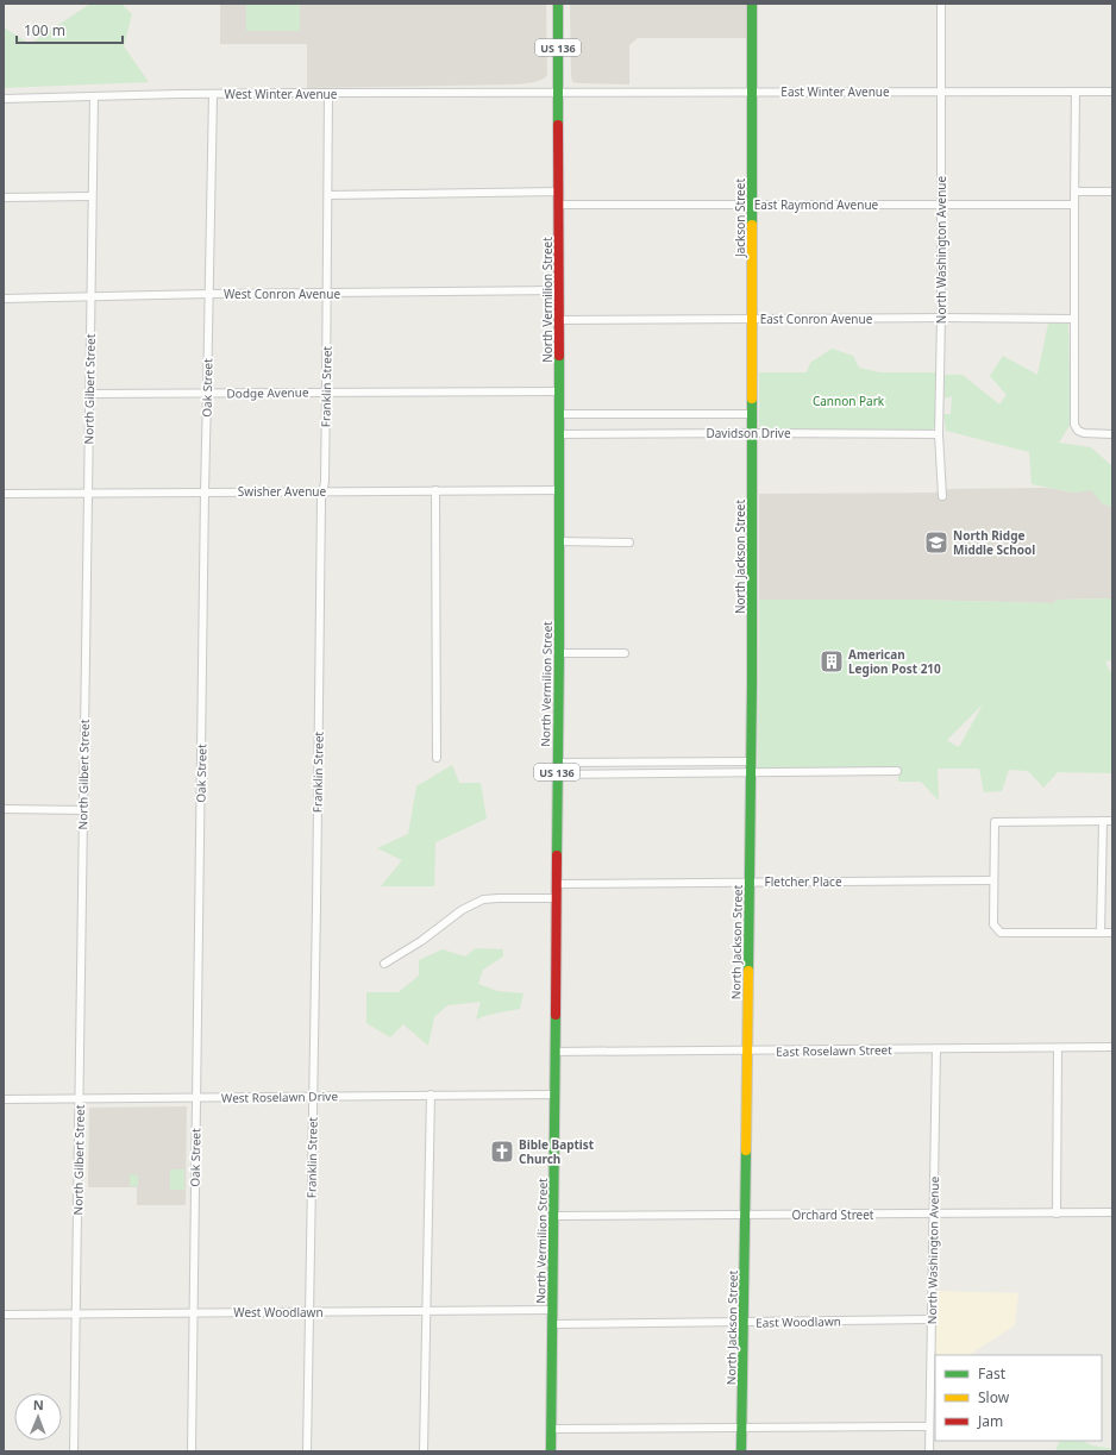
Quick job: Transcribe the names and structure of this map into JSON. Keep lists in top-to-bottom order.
{
  "streets": {
    "main road": [
      "US 136",
      "Jackson Street",
      "North Vermilion Street",
      "North Jackson Street"
    ],
    "street": [
      "East Winter Avenue",
      "West Winter Avenue",
      "East Raymond Avenue",
      "North Washington Avenue",
      "West Conron Avenue",
      "East Conron Avenue",
      "Franklin Street",
      "Oak Street",
      "North Gilbert Street",
      "Dodge Avenue",
      "Davidson Drive",
      "Swisher Avenue",
      "Fletcher Place",
      "East Roselawn Street",
      "West Roselawn Drive",
      "Orchard Street",
      "West Woodlawn",
      "East Woodlawn"
    ]
  },
  "crossings": [
    ["East Winter Avenue", "West Winter Avenue"],
    ["East Winter Avenue", "Jackson Street"],
    ["East Winter Avenue", "North Washington Avenue"],
    ["East Winter Avenue", "North Vermilion Street"],
    ["West Winter Avenue", "North Vermilion Street"],
    ["West Winter Avenue", "Franklin Street"],
    ["West Winter Avenue", "Oak Street"],
    ["West Winter Avenue", "North Gilbert Street"],
    ["East Raymond Avenue", "Jackson Street"],
    ["East Raymond Avenue", "North Washington Avenue"],
    ["East Raymond Avenue", "North Vermilion Street"],
    ["Jackson Street", "East Conron Avenue"],
    ["Jackson Street", "Davidson Drive"],
    ["Jackson Street", "North Jackson Street"],
    ["North Washington Avenue", "East Conron Avenue"],
    ["North Washington Avenue", "Davidson Drive"],
    ["North Washington Avenue", "East Roselawn Street"],
    ["North Washington Avenue", "Orchard Street"],
    ["North Washington Avenue", "East Woodlawn"],
    ["West Conron Avenue", "North Vermilion Street"],
    ["West Conron Avenue", "Franklin Street"],
    ["West Conron Avenue", "Oak Street"],
    ["West Conron Avenue", "North Gilbert Street"],
    ["North Vermilion Street", "East Conron Avenue"],
    ["North Vermilion Street", "Dodge Avenue"],
    ["North Vermilion Street", "Davidson Drive"],
    ["North Vermilion Street", "Swisher Avenue"],
    ["North Vermilion Street", "Fletcher Place"],
    ["North Vermilion Street", "East Roselawn Street"],
    ["North Vermilion Street", "West Roselawn Drive"],
    ["North Vermilion Street", "Orchard Street"],
    ["North Vermilion Street", "West Woodlawn"],
    ["North Vermilion Street", "East Woodlawn"],
    ["Franklin Street", "Dodge Avenue"],
    ["Franklin Street", "Swisher Avenue"],
    ["Franklin Street", "West Roselawn Drive"],
    ["Franklin Street", "West Woodlawn"],
    ["Oak Street", "Dodge Avenue"],
    ["Oak Street", "Swisher Avenue"],
    ["Oak Street", "West Roselawn Drive"],
    ["Oak Street", "West Woodlawn"],
    ["North Gilbert Street", "Dodge Avenue"],
    ["North Gilbert Street", "Swisher Avenue"],
    ["North Gilbert Street", "West Roselawn Drive"],
    ["North Gilbert Street", "West Woodlawn"],
    ["Davidson Drive", "North Jackson Street"],
    ["North Jackson Street", "Fletcher Place"],
    ["North Jackson Street", "East Roselawn Street"],
    ["North Jackson Street", "Orchard Street"],
    ["North Jackson Street", "East Woodlawn"]
  ],
  "parks": ["Cannon Park"],
  "places": {
    "school or university": ["North Ridge Middle School"],
    "building": ["American Legion Post 210"],
    "church": ["Bible Baptist Church"]
  },
  "legend": ["Fast", "Slow", "Jam"],
  "scale_bar": "100 m",
  "north": "top"
}
